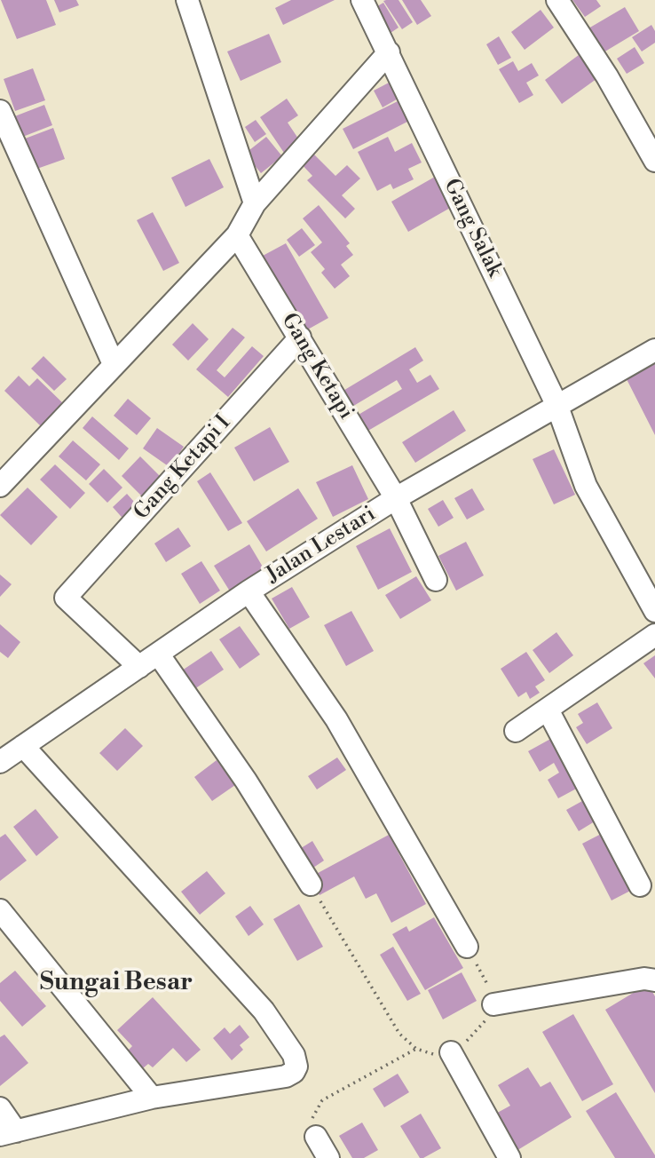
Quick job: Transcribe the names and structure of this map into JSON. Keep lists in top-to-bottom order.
{
  "streets": {
    "street": [
      "Gang Salak",
      "Gang Ketapi",
      "Gang Ketapi I",
      "Jalan Lestari"
    ]
  },
  "crossings": [
    ["Gang Salak", "Jalan Lestari"],
    ["Gang Ketapi", "Gang Ketapi I"],
    ["Gang Ketapi", "Jalan Lestari"],
    ["Gang Ketapi I", "Jalan Lestari"]
  ],
  "districts": ["Sungai Besar"]
}
